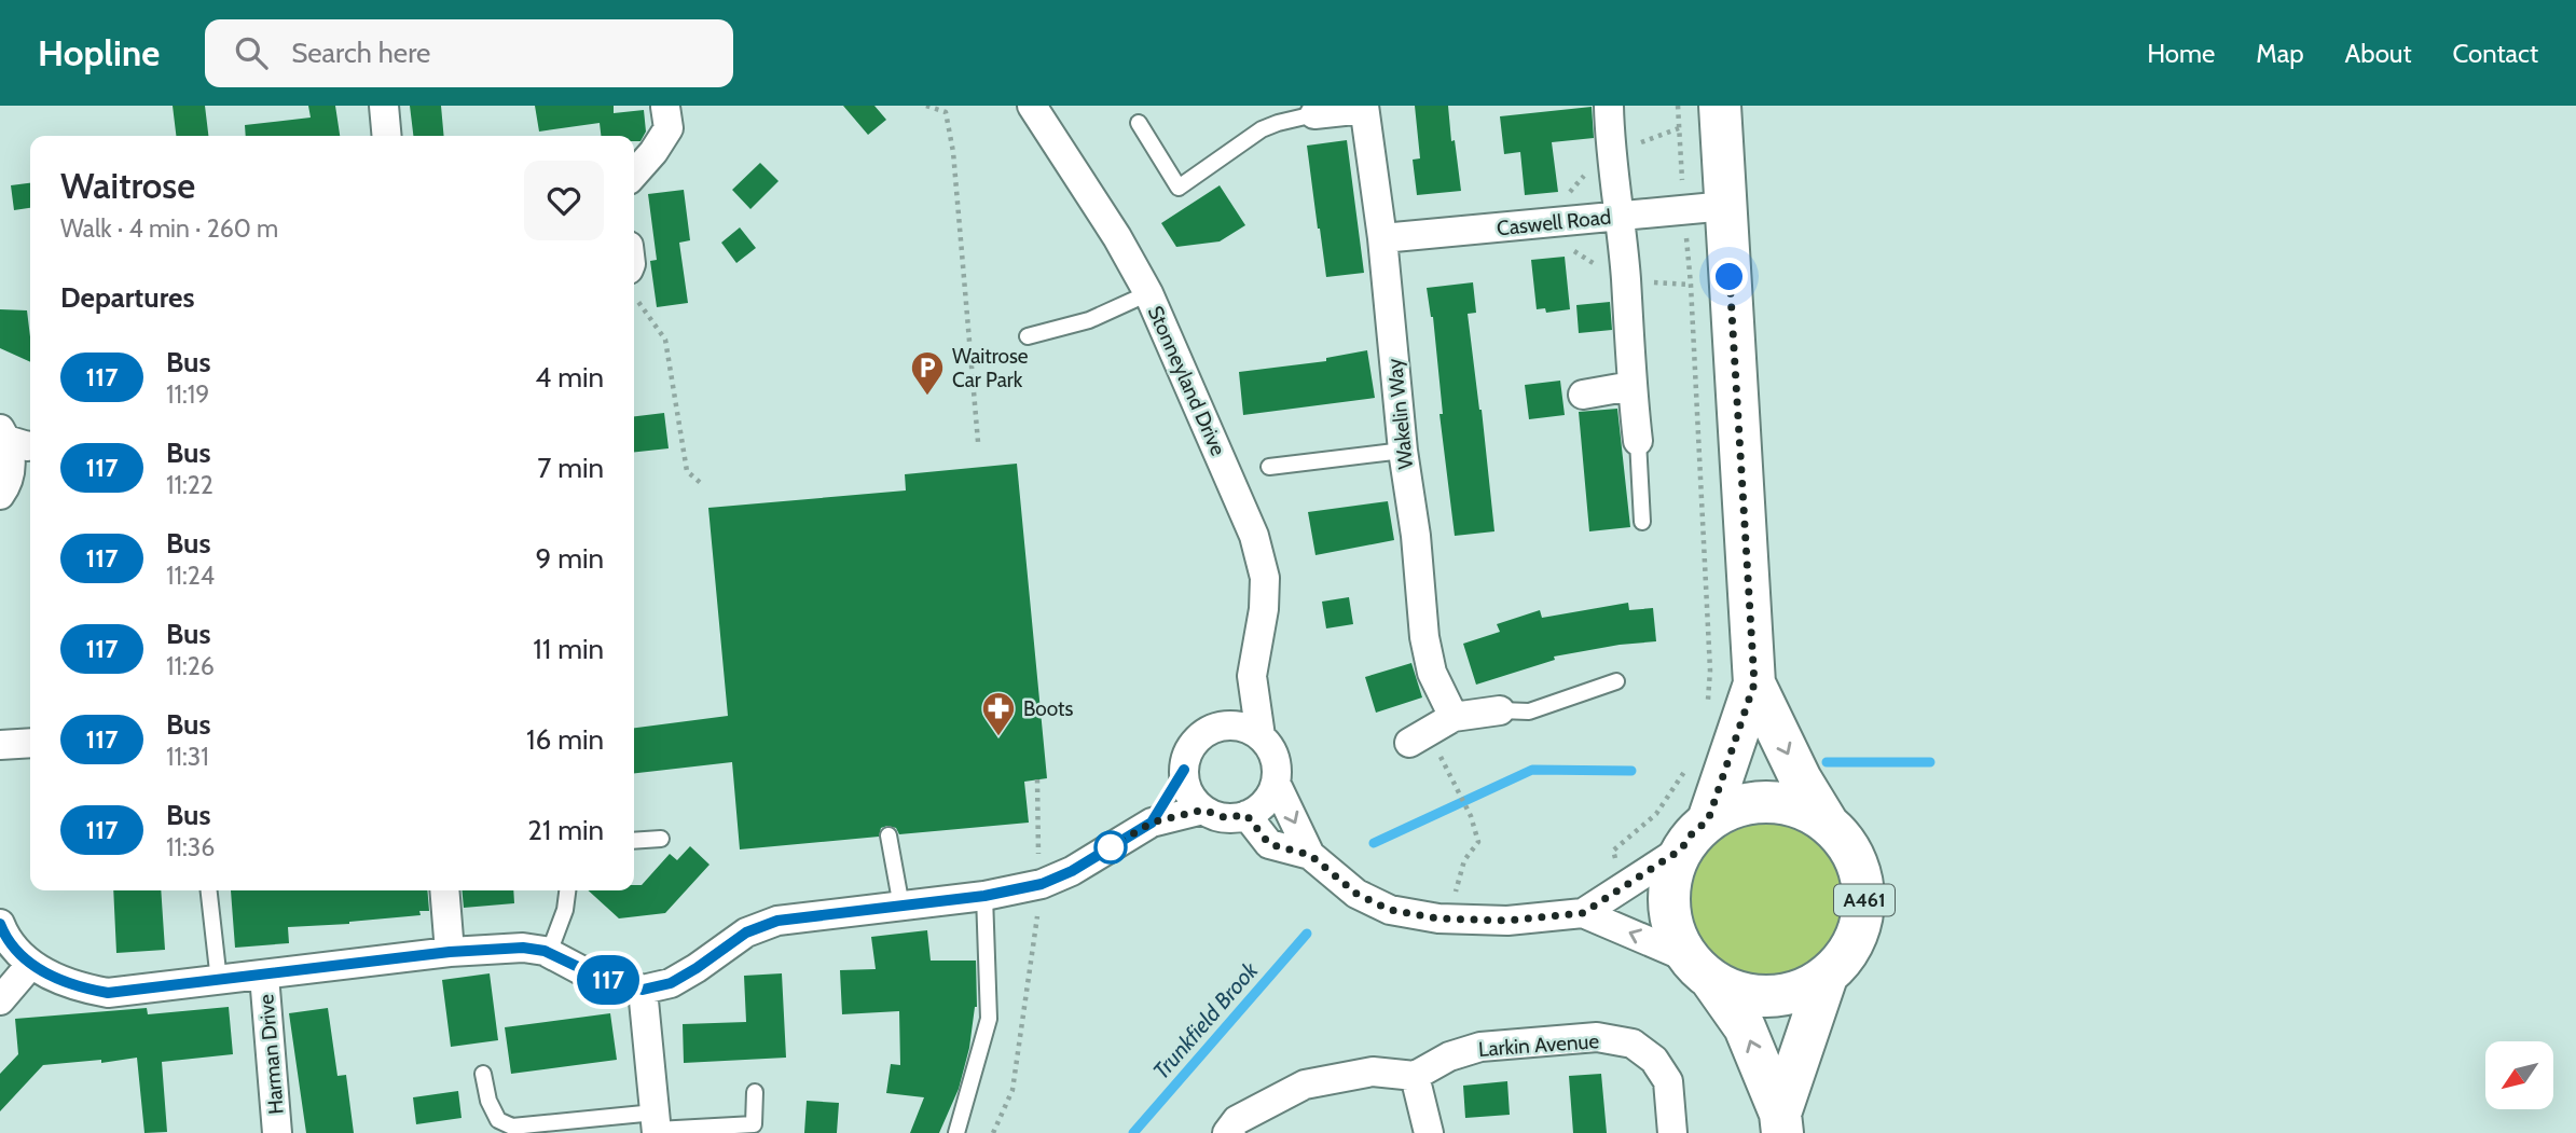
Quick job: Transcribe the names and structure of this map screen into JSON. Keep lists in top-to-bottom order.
{
  "streets": {
    "main road": ["A461"],
    "street": [
      "Caswell Road",
      "Stonneyland Drive",
      "Wakelin Way",
      "Larkin Avenue",
      "Harman Drive"
    ]
  },
  "crossings": [
    ["Caswell Road", "Wakelin Way"],
    ["Caswell Road", "A461"]
  ],
  "water": ["Trunkfield Brook"],
  "places": {
    "parking": ["Waitrose Car Park"],
    "pharmacy": ["Boots"]
  },
  "lines": ["bus line 117"],
  "north": "bottom left",
  "page": {
    "header": "Hopline",
    "search": "Search here",
    "nav": [
      "Home",
      "Map",
      "About",
      "Contact"
    ],
    "on_map": "117",
    "heading": [
      ["Waitrose", "Walk · 4 min · 260 m"],
      "Departures"
    ],
    "list": [
      {
        "mark": "117",
        "name": "Bus",
        "note": "11:19",
        "value": "4 min"
      },
      {
        "mark": "117",
        "name": "Bus",
        "note": "11:22",
        "value": "7 min"
      },
      {
        "mark": "117",
        "name": "Bus",
        "note": "11:24",
        "value": "9 min"
      },
      {
        "mark": "117",
        "name": "Bus",
        "note": "11:26",
        "value": "11 min"
      },
      {
        "mark": "117",
        "name": "Bus",
        "note": "11:31",
        "value": "16 min"
      },
      {
        "mark": "117",
        "name": "Bus",
        "note": "11:36",
        "value": "21 min"
      }
    ]
  }
}
